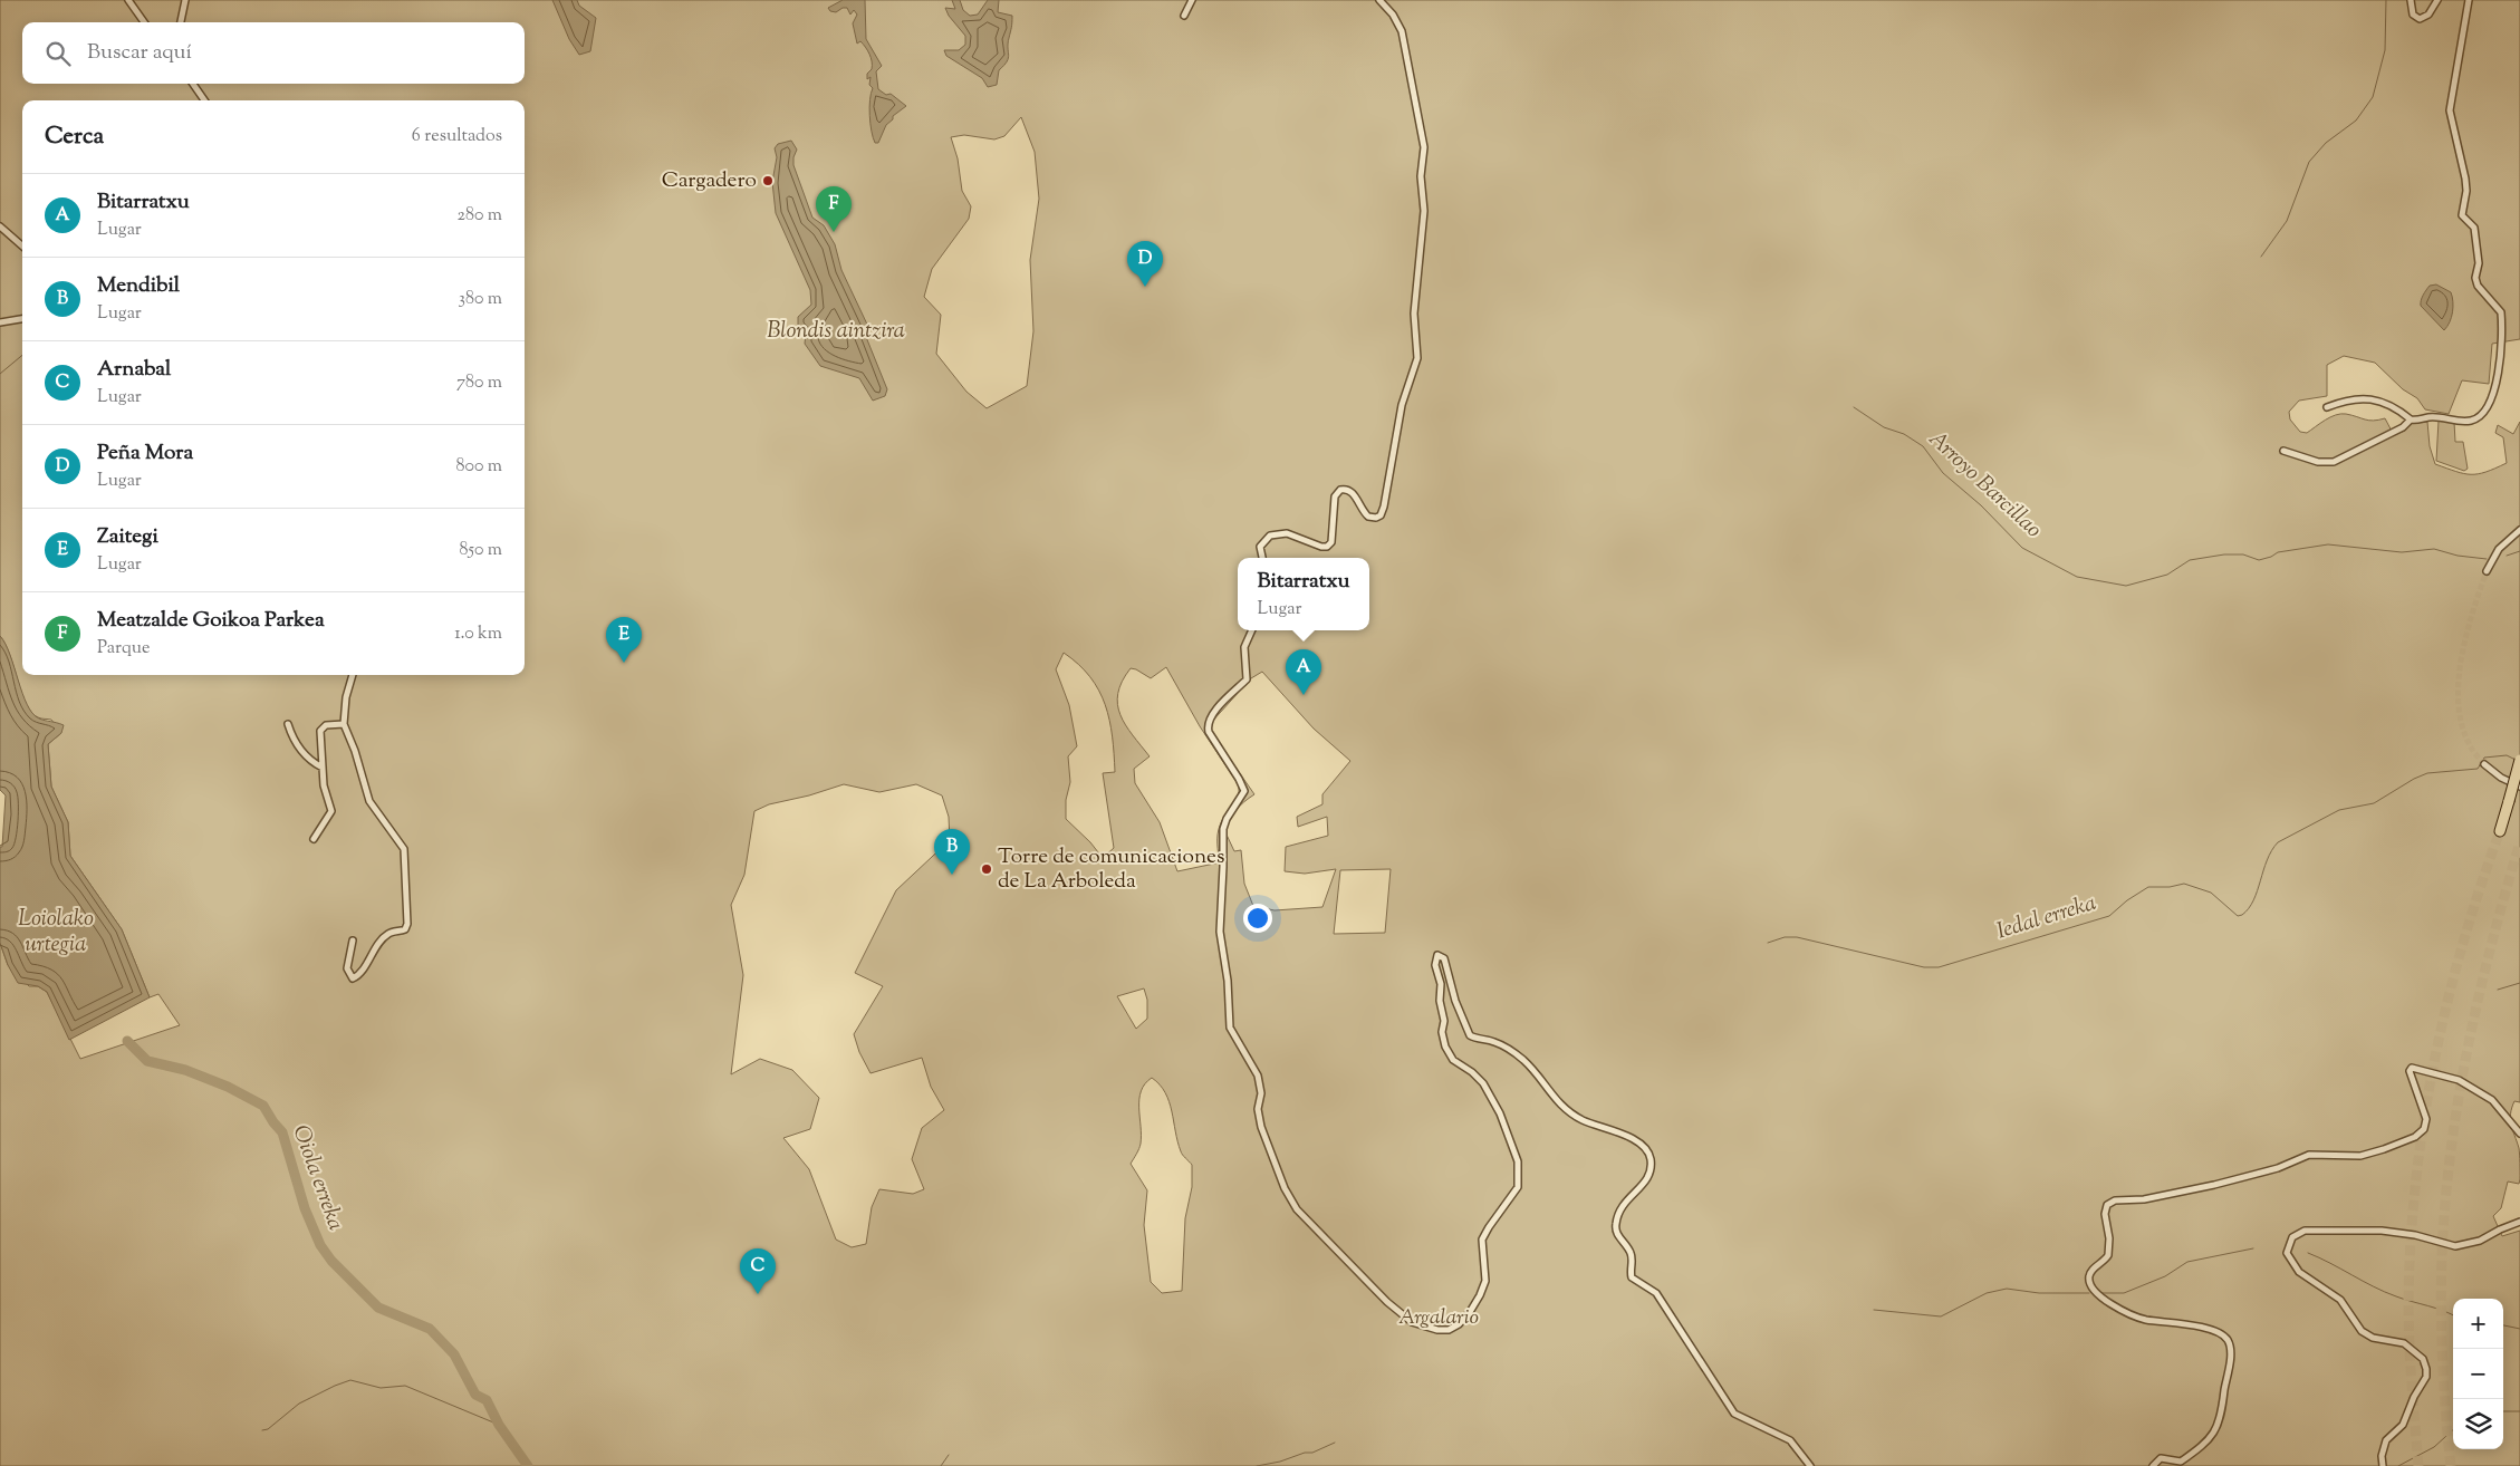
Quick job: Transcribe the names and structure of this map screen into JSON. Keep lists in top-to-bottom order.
{
  "water": [
    "Blondis aintzira",
    "Arroyo Barcillao",
    "Iedal erreka",
    "Loiolako urtegia",
    "Oiola erreka"
  ],
  "parks": ["Argalario"],
  "places": ["Cargadero", "Torre de comunicaciones de La Arboleda"],
  "page": {
    "search": "Buscar aquí",
    "heading": ["Cerca", "6 resultados"],
    "list": [
      {
        "mark": "A",
        "name": "Bitarratxu",
        "note": "Lugar",
        "value": "280 m"
      },
      {
        "mark": "B",
        "name": "Mendibil",
        "note": "Lugar",
        "value": "380 m"
      },
      {
        "mark": "C",
        "name": "Arnabal",
        "note": "Lugar",
        "value": "780 m"
      },
      {
        "mark": "D",
        "name": "Peña Mora",
        "note": "Lugar",
        "value": "800 m"
      },
      {
        "mark": "E",
        "name": "Zaitegi",
        "note": "Lugar",
        "value": "850 m"
      },
      {
        "mark": "F",
        "name": "Meatzalde Goikoa Parkea",
        "note": "Parque",
        "value": "1.0 km"
      }
    ],
    "pins": [
      "F",
      "D",
      "E",
      "A",
      "B",
      "C"
    ],
    "popup": ["Bitarratxu", "Lugar"],
    "map_buttons": ["+", "−"]
  }
}
